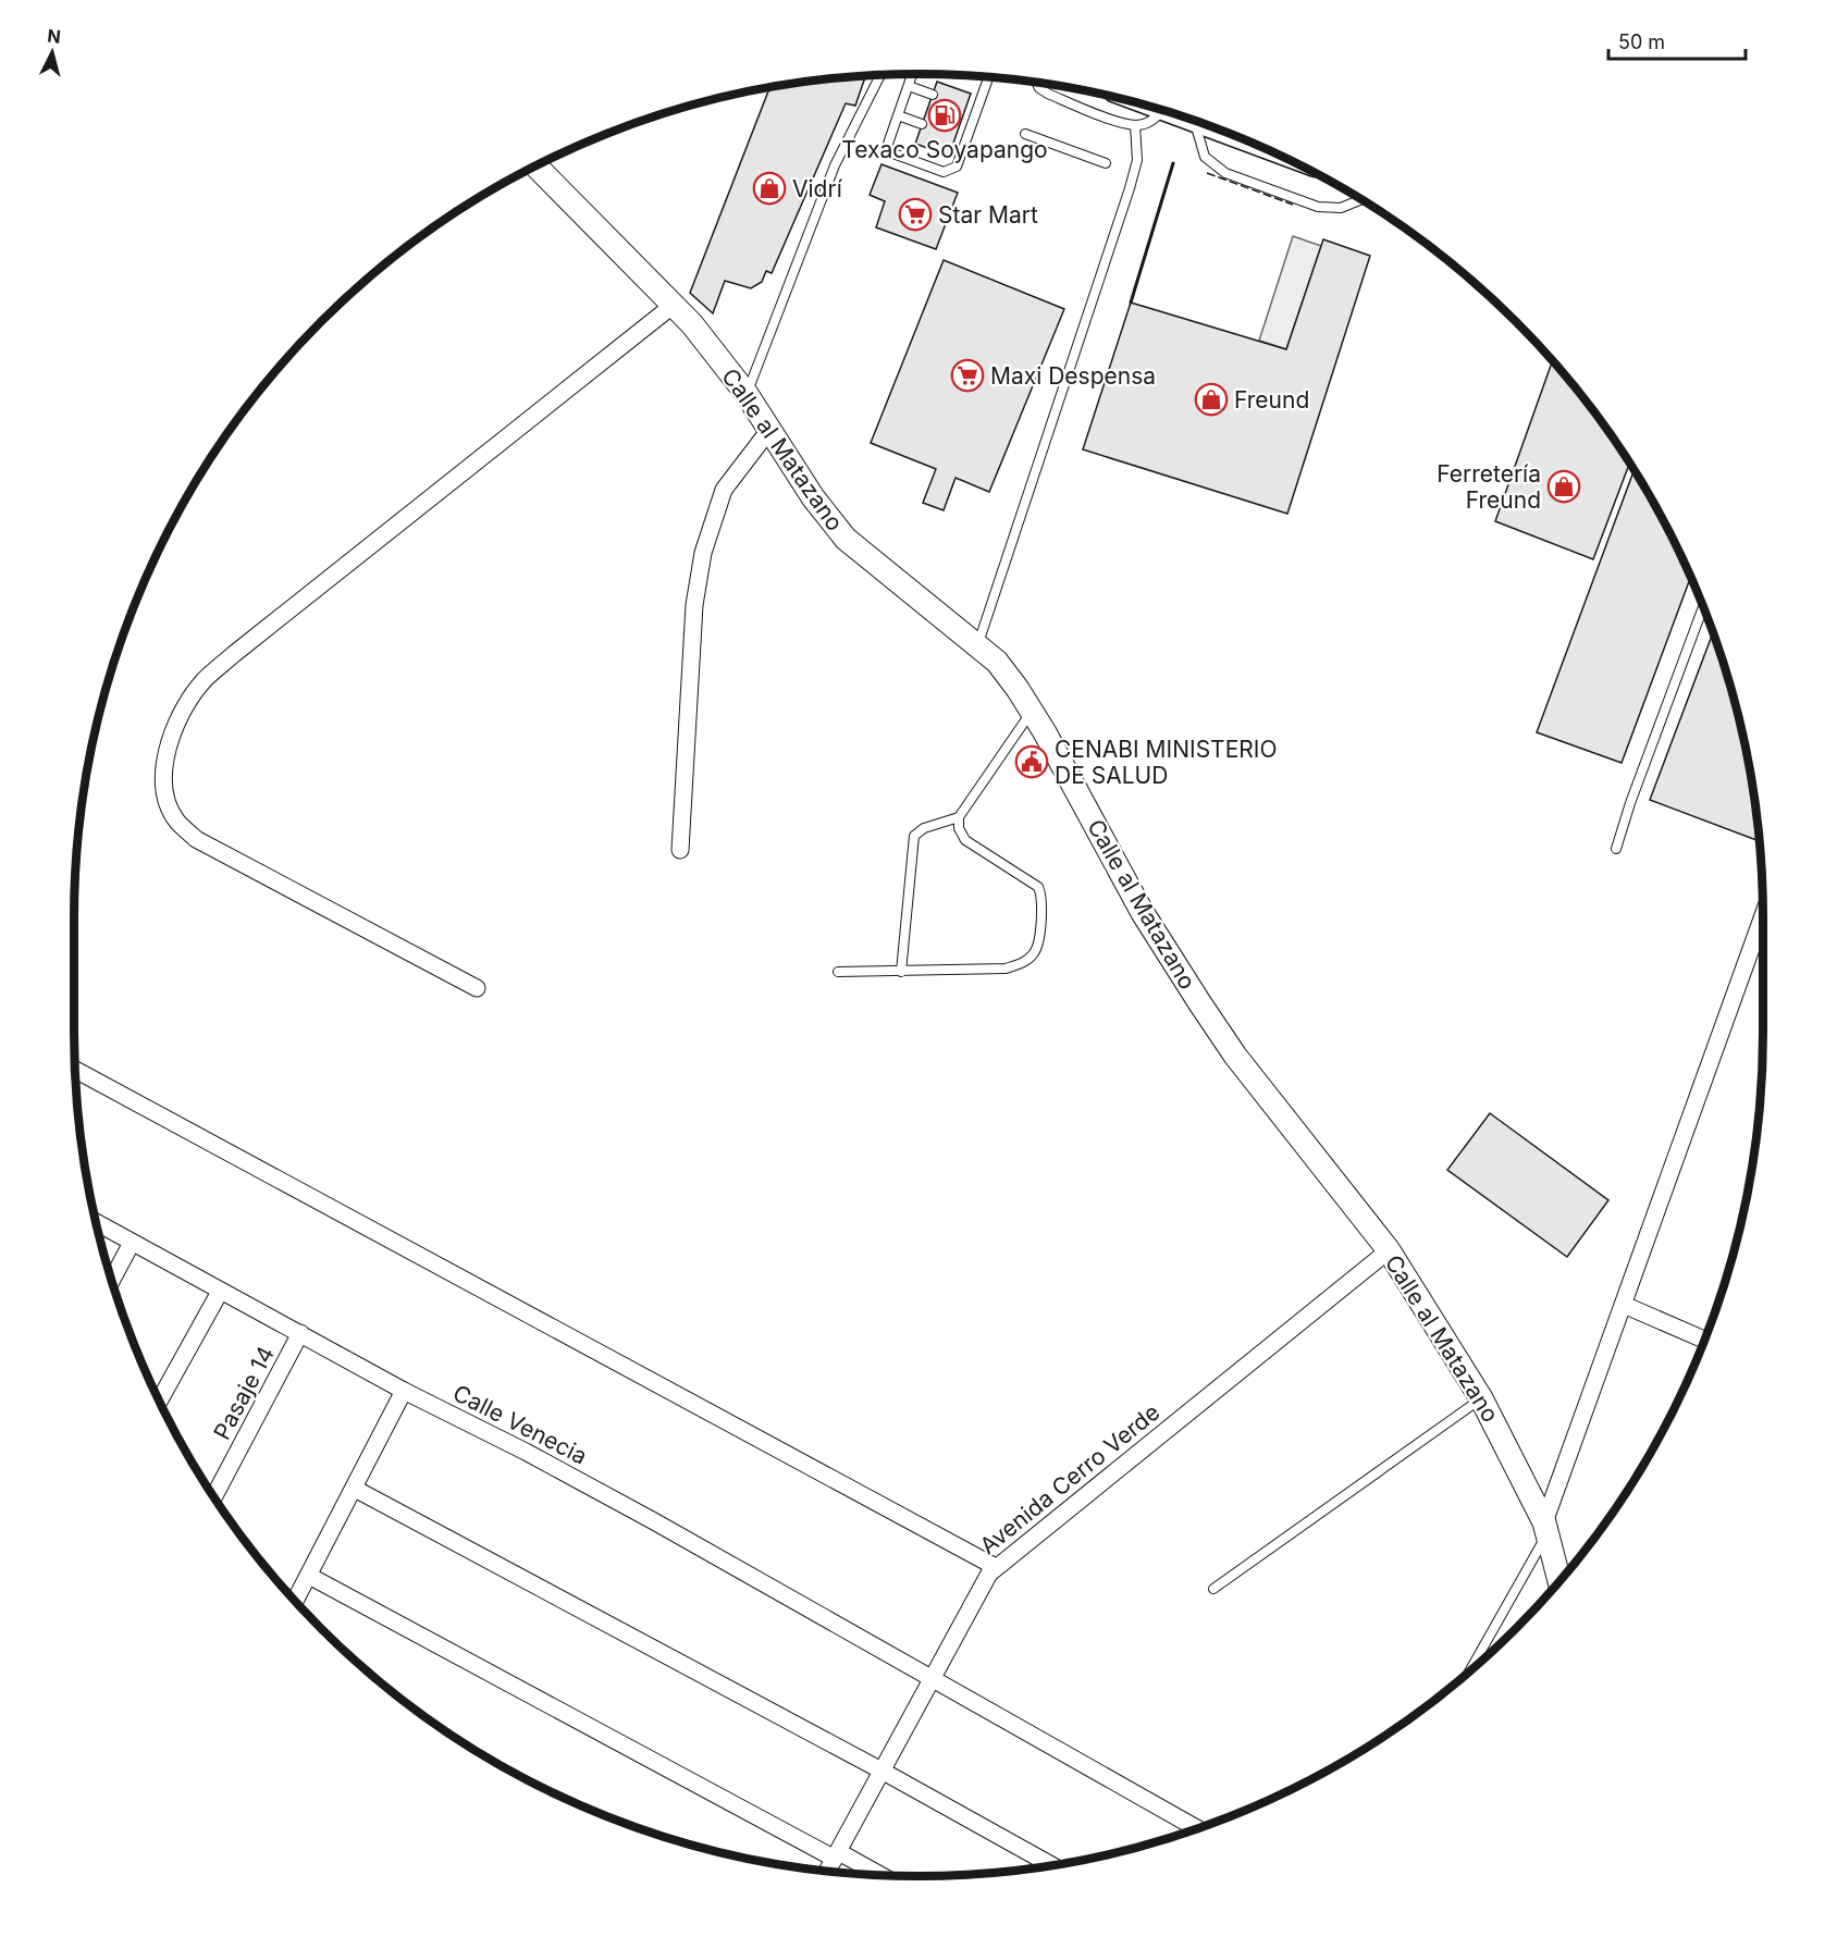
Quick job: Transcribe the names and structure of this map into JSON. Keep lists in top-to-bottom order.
{
  "streets": {
    "street": [
      "Calle al Matazano",
      "Pasaje 14",
      "Calle Venecia",
      "Avenida Cerro Verde"
    ]
  },
  "crossings": [
    ["Calle al Matazano", "Avenida Cerro Verde"],
    ["Pasaje 14", "Calle Venecia"],
    ["Calle Venecia", "Avenida Cerro Verde"]
  ],
  "places": {
    "fuel station": ["Texaco Soyapango"],
    "shop": ["Vidrí", "Freund", "Ferretería Freund"],
    "supermarket": ["Star Mart", "Maxi Despensa"],
    "public building": ["CENABI MINISTERIO DE SALUD"]
  },
  "scale_bar": "50 m",
  "north": "top"
}
